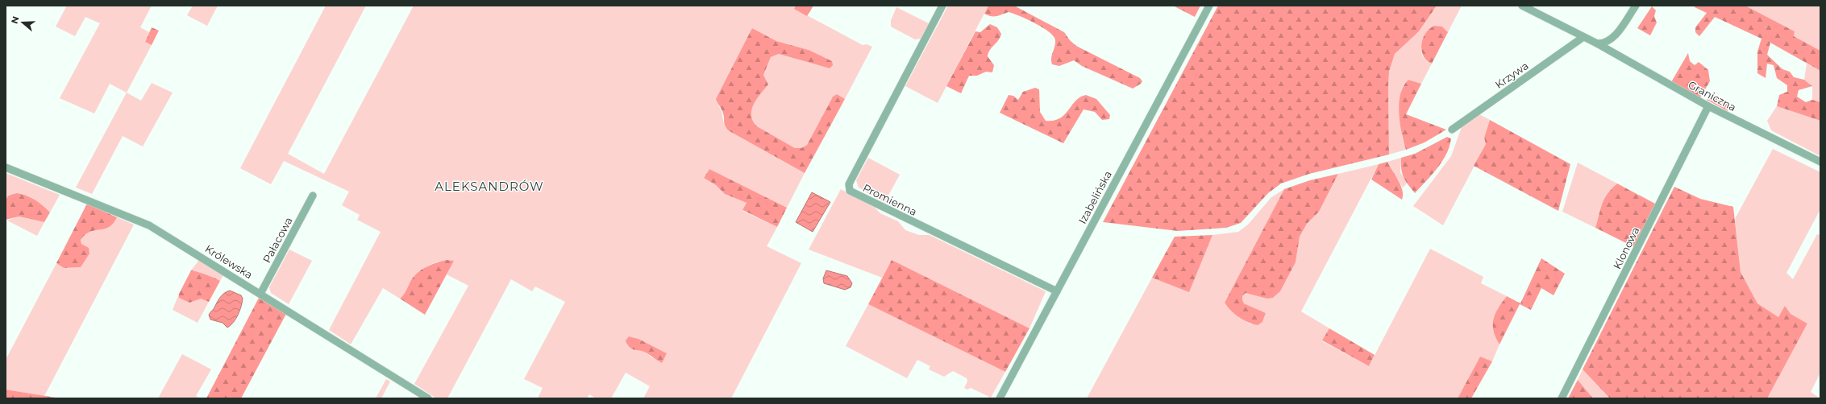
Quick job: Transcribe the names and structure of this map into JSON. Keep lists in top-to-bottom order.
{
  "streets": {
    "street": [
      "Krzywa",
      "Graniczna",
      "Izabelińska",
      "Promienna",
      "Pałacowa",
      "Klonowa",
      "Królewska"
    ]
  },
  "crossings": [
    ["Krzywa", "Graniczna"],
    ["Graniczna", "Klonowa"],
    ["Izabelińska", "Promienna"],
    ["Pałacowa", "Królewska"]
  ],
  "districts": ["ALEKSANDRÓW"],
  "north": "left"
}
